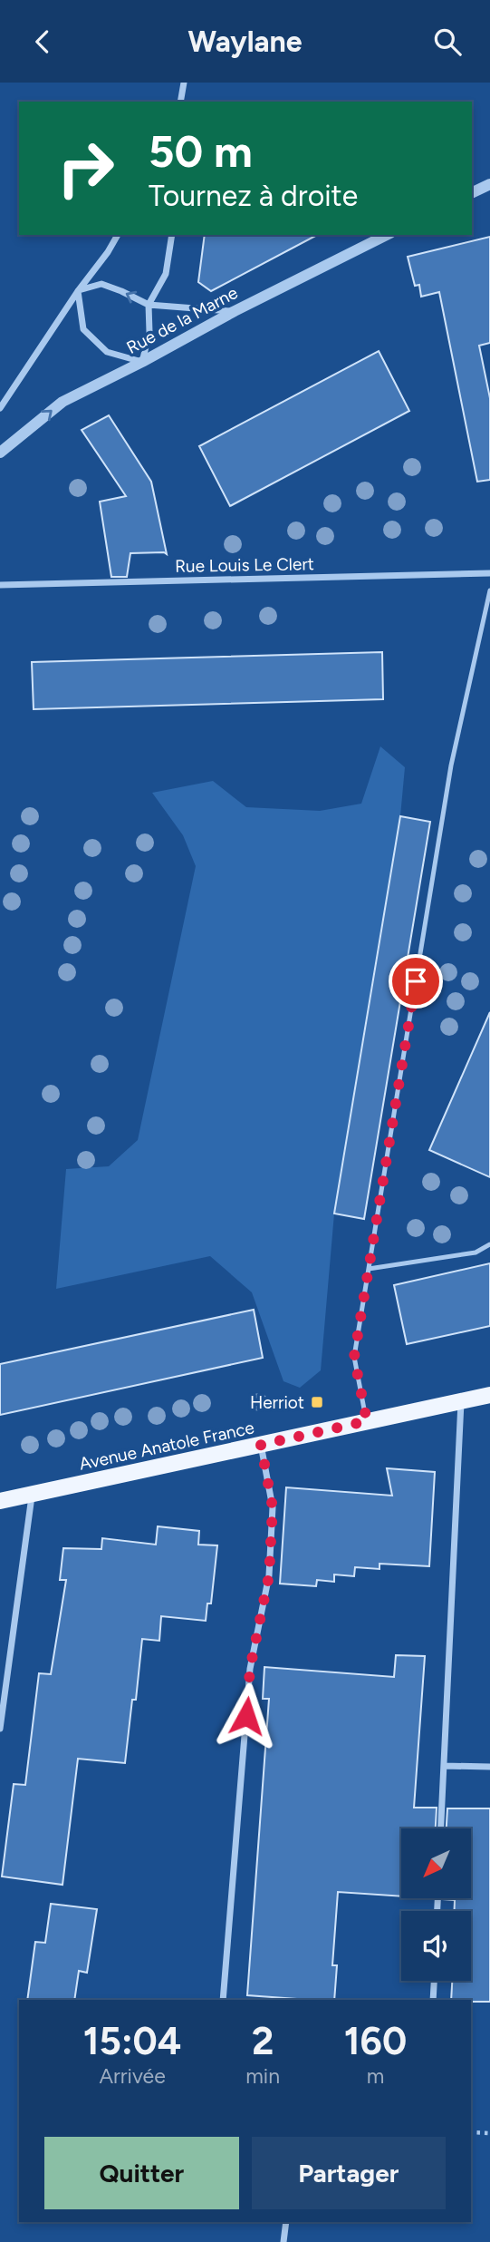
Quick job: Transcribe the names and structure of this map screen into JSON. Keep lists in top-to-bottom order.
{
  "streets": {
    "main road": ["Avenue Anatole France"],
    "street": ["Rue de la Marne", "Rue Louis Le Clert"]
  },
  "places": {
    "transit": ["Herriot"]
  },
  "north": "bottom left",
  "page": {
    "header": "Waylane",
    "turn": ["50 m", "Tournez à droite"],
    "eta": [
      "15:04",
      "Arrivée",
      "2",
      "min",
      "160",
      "m"
    ],
    "buttons": ["Quitter", "Partager"]
  }
}
